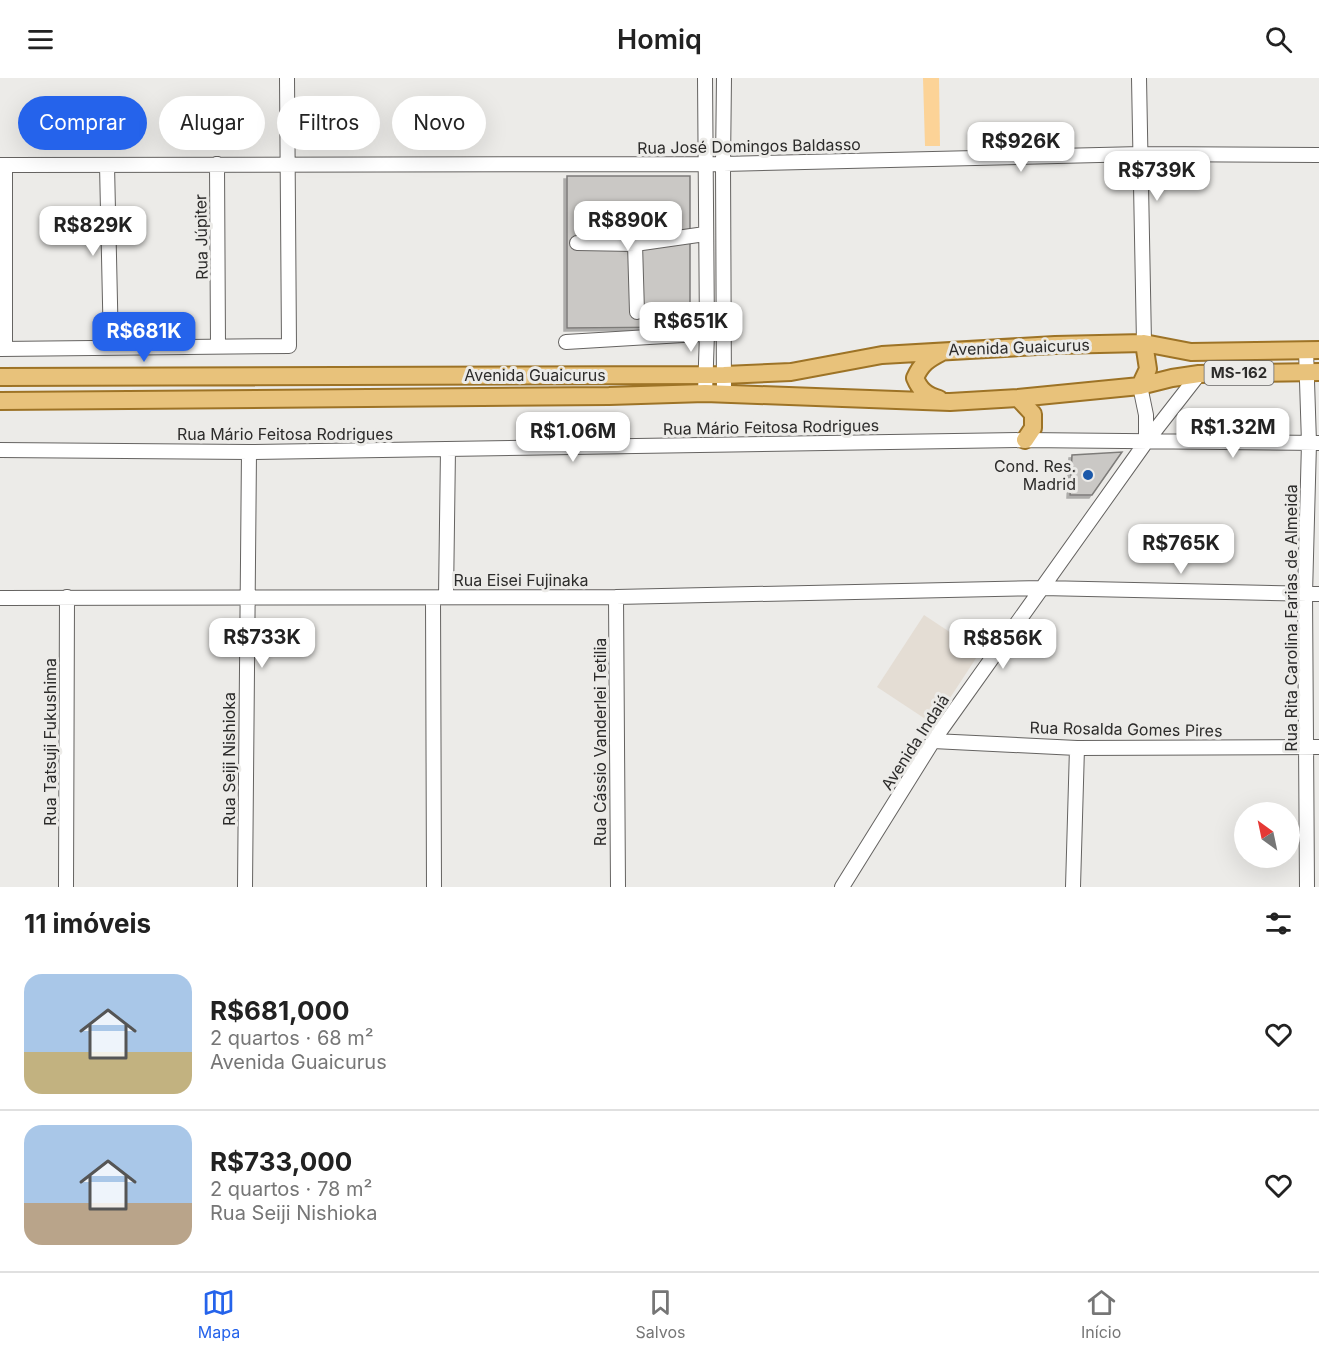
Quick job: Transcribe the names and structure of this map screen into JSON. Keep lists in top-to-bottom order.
{
  "streets": {
    "main road": ["Avenida Guaicurus", "MS-162"],
    "street": [
      "Rua José Domingos Baldasso",
      "Rua Júpiter",
      "Rua Mário Feitosa Rodrigues",
      "Rua Eisei Fujinaka",
      "Rua Rita Carolina Farias de Almeida",
      "Rua Rosalda Gomes Pires",
      "Rua Tatsuji Fukushima",
      "Rua Cássio Vanderlei Tetilia",
      "Avenida Indaiá",
      "Rua Seiji Nishioka"
    ]
  },
  "crossings": [
    ["Rua José Domingos Baldasso", "Rua Júpiter"],
    ["Avenida Guaicurus", "Rua Rita Carolina Farias de Almeida"],
    ["Avenida Guaicurus", "Avenida Indaiá"],
    ["Rua Mário Feitosa Rodrigues", "Rua Rita Carolina Farias de Almeida"],
    ["Rua Mário Feitosa Rodrigues", "Avenida Indaiá"],
    ["Rua Mário Feitosa Rodrigues", "Rua Seiji Nishioka"],
    ["Rua Eisei Fujinaka", "Rua Rita Carolina Farias de Almeida"],
    ["Rua Eisei Fujinaka", "Rua Tatsuji Fukushima"],
    ["Rua Eisei Fujinaka", "Rua Cássio Vanderlei Tetilia"],
    ["Rua Eisei Fujinaka", "Avenida Indaiá"],
    ["Rua Eisei Fujinaka", "Rua Seiji Nishioka"],
    ["Rua Rita Carolina Farias de Almeida", "Rua Rosalda Gomes Pires"],
    ["Rua Rosalda Gomes Pires", "Avenida Indaiá"]
  ],
  "places": ["Cond. Res. Madrid"],
  "north": "top left",
  "page": {
    "header": "Homiq",
    "chip": [
      "Comprar",
      "Alugar",
      "Filtros",
      "Novo"
    ],
    "price": [
      "R$926K",
      "R$739K",
      "R$890K",
      "R$829K",
      "R$651K",
      "R$681K",
      "R$1.32M",
      "R$1.06M",
      "R$765K",
      "R$733K",
      "R$856K"
    ],
    "heading": "11 imóveis",
    "list": [
      {
        "name": "R$681,000",
        "note": "2 quartos · 68 m² · Avenida Guaicurus"
      },
      {
        "name": "R$733,000",
        "note": "2 quartos · 78 m² · Rua Seiji Nishioka"
      }
    ],
    "tabs": ["Mapa", "Salvos", "Início"]
  }
}
